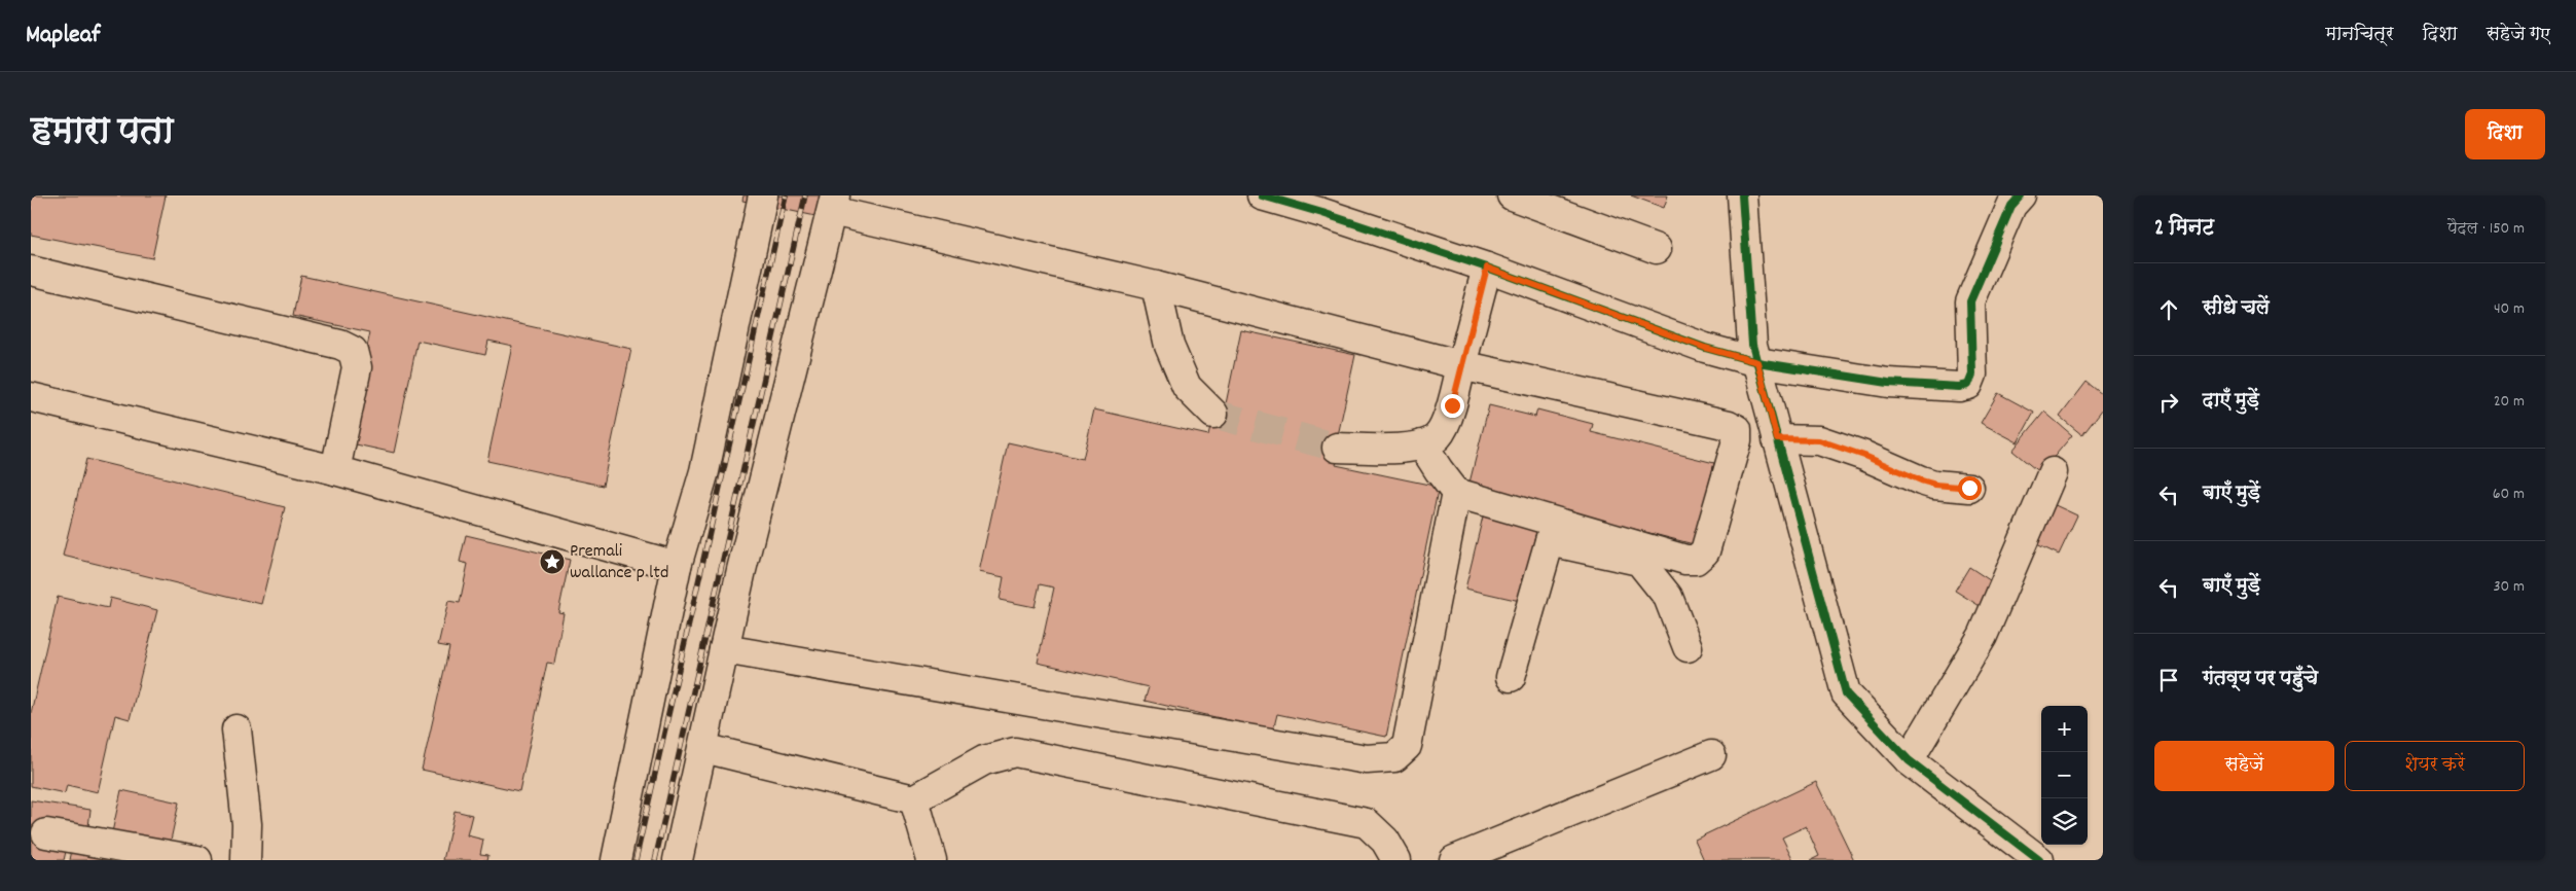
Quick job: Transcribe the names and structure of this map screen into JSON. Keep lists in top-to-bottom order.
{
  "places": {
    "place": ["Premali wallance p ltd"]
  },
  "page": {
    "header": "Mapleaf",
    "nav": ["मानचित्र", "दिशा", "सहेजे गए"],
    "title": "हमारा पता",
    "buttons": [
      "दिशा",
      ["सहेजें", "शेयर करें"]
    ],
    "heading": ["2 मिनट", "पैदल · 150 m"],
    "list": [
      ["सीधे चलें", "40 m"],
      ["दाएँ मुड़ें", "20 m"],
      ["बाएँ मुड़ें", "60 m"],
      ["बाएँ मुड़ें", "30 m"],
      "गंतव्य पर पहुँचे"
    ],
    "map_buttons": ["+", "−"]
  }
}
